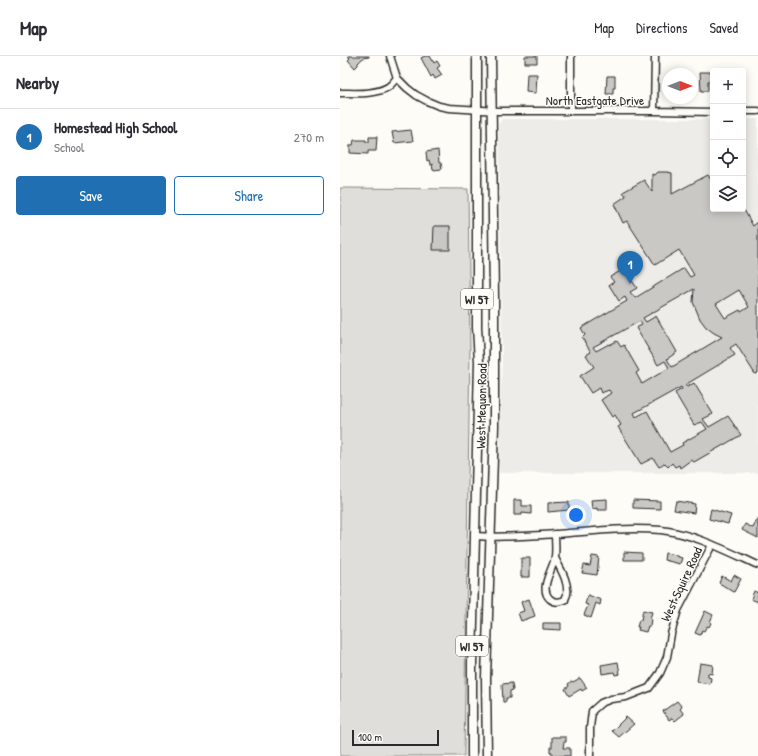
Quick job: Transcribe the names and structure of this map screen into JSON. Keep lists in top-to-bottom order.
{
  "streets": {
    "main road": ["WI 57", "West Mequon Road"],
    "street": ["North Eastgate Drive", "West Squire Road"]
  },
  "crossings": [
    ["North Eastgate Drive", "West Mequon Road"]
  ],
  "scale_bar": "100 m",
  "north": "right",
  "page": {
    "header": "Map",
    "nav": ["Map", "Directions", "Saved"],
    "heading": "Nearby",
    "map_buttons": ["+", "−"],
    "list": [
      {
        "mark": "1",
        "name": "Homestead High School",
        "note": "School",
        "value": "270 m"
      }
    ],
    "buttons": ["Save", "Share"],
    "pins": "1",
    "scale": "100 m"
  }
}
